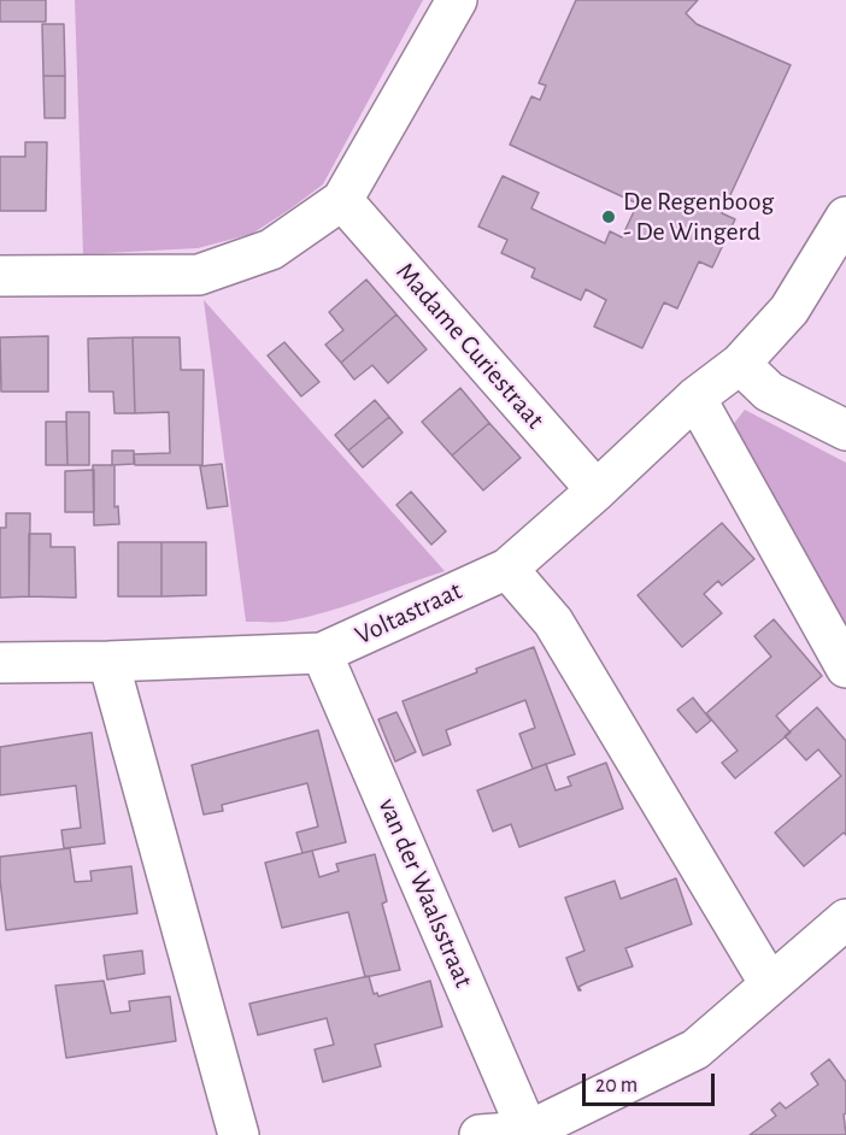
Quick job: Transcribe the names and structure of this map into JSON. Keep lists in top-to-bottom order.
{
  "streets": {
    "street": ["Madame Curiestraat", "Voltastraat", "van der Waalsstraat"]
  },
  "crossings": [
    ["Madame Curiestraat", "Voltastraat"],
    ["Voltastraat", "van der Waalsstraat"]
  ],
  "places": ["De Regenboog - De Wingerd"],
  "scale_bar": "20 m"
}
